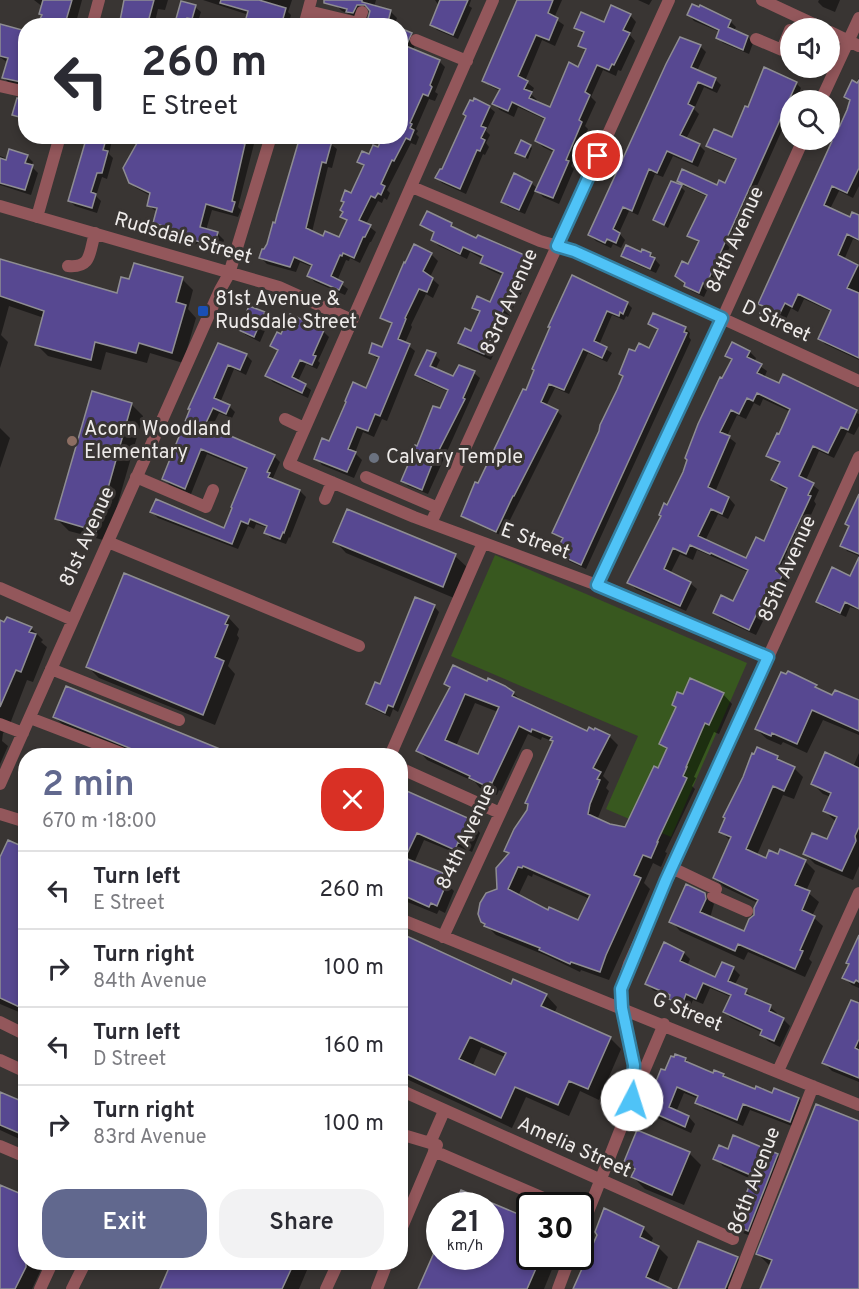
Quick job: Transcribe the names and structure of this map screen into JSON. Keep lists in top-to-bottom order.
{
  "streets": {
    "street": [
      "Rudsdale Street",
      "84th Avenue",
      "83rd Avenue",
      "D Street",
      "81st Avenue",
      "E Street",
      "85th Avenue",
      "G Street",
      "Amelia Street",
      "86th Avenue"
    ]
  },
  "crossings": [
    ["Rudsdale Street", "81st Avenue"],
    ["84th Avenue", "D Street"],
    ["84th Avenue", "E Street"],
    ["84th Avenue", "G Street"],
    ["83rd Avenue", "D Street"],
    ["83rd Avenue", "E Street"],
    ["E Street", "85th Avenue"],
    ["85th Avenue", "G Street"],
    ["85th Avenue", "Amelia Street"],
    ["G Street", "86th Avenue"]
  ],
  "places": {
    "transit": ["81st Avenue & Rudsdale Street"],
    "other": ["Acorn Woodland Elementary", "Calvary Temple"]
  },
  "page": {
    "turn": ["260 m", "E Street"],
    "heading": ["2 min", "670 m · 18:00"],
    "list": [
      {
        "name": "Turn left",
        "note": "E Street",
        "value": "260 m"
      },
      {
        "name": "Turn right",
        "note": "84th Avenue",
        "value": "100 m"
      },
      {
        "name": "Turn left",
        "note": "D Street",
        "value": "160 m"
      },
      {
        "name": "Turn right",
        "note": "83rd Avenue",
        "value": "100 m"
      }
    ],
    "buttons": ["Exit", "Share"],
    "speed": "21 km/h",
    "limit": "30"
  }
}
